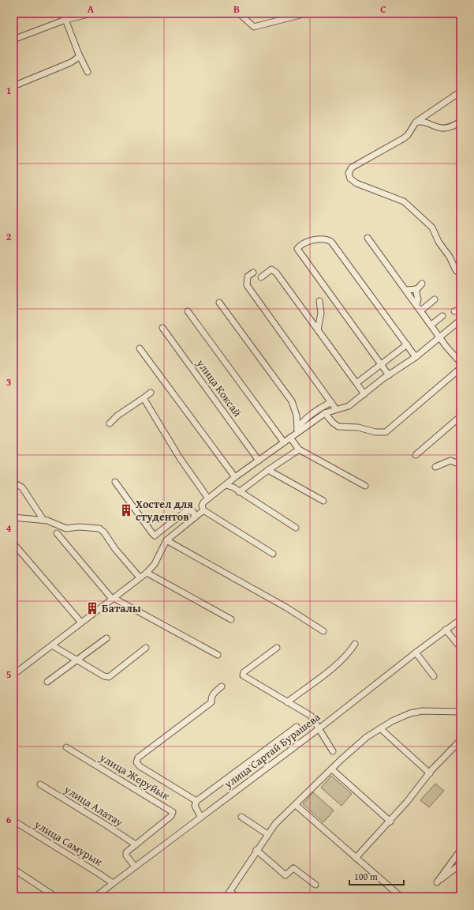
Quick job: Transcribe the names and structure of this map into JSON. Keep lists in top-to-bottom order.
{
  "streets": {
    "street": [
      "улица Коксай",
      "улица Сартай Бурашева",
      "улица Жеруйык",
      "улица Алатау",
      "улица Самурык"
    ]
  },
  "crossings": [
    ["улица Сартай Бурашева", "улица Жеруйык"],
    ["улица Сартай Бурашева", "улица Самурык"],
    ["улица Жеруйык", "улица Алатау"]
  ],
  "places": {
    "building": ["Хостел для студентов", "Баталы"]
  },
  "scale_bar": "100 m",
  "grid": {
    "columns": ["A", "B", "C"],
    "rows": [
      "1",
      "2",
      "3",
      "4",
      "5",
      "6"
    ]
  }
}
